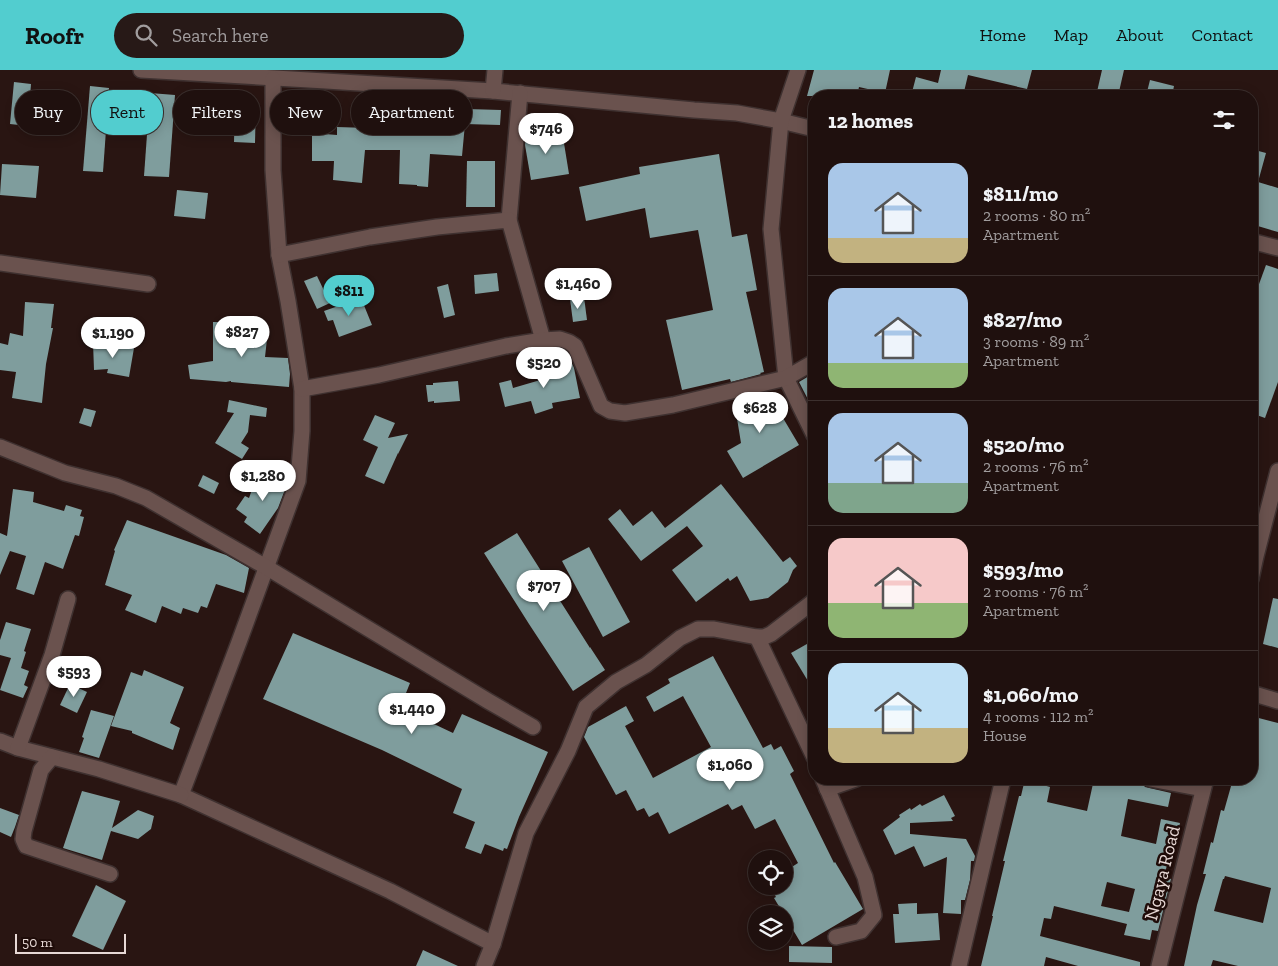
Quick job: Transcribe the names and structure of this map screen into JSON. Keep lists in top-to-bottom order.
{
  "streets": {
    "street": ["Ngaya Road"]
  },
  "scale_bar": "50 m",
  "page": {
    "header": "Roofr",
    "search": "Search here",
    "nav": [
      "Home",
      "Map",
      "About",
      "Contact"
    ],
    "chip": [
      "Buy",
      "Rent",
      "Filters",
      "New",
      "Apartment"
    ],
    "heading": "12 homes",
    "price": [
      "$746",
      "$1,460",
      "$811",
      "$827",
      "$1,190",
      "$520",
      "$628",
      "$1,280",
      "$707",
      "$593",
      "$1,440",
      "$1,060"
    ],
    "list": [
      {
        "name": "$811/mo",
        "note": "2 rooms · 80 m² · Apartment"
      },
      {
        "name": "$827/mo",
        "note": "3 rooms · 89 m² · Apartment"
      },
      {
        "name": "$520/mo",
        "note": "2 rooms · 76 m² · Apartment"
      },
      {
        "name": "$593/mo",
        "note": "2 rooms · 76 m² · Apartment"
      },
      {
        "name": "$1,060/mo",
        "note": "4 rooms · 112 m² · House"
      }
    ],
    "scale": "50 m"
  }
}
